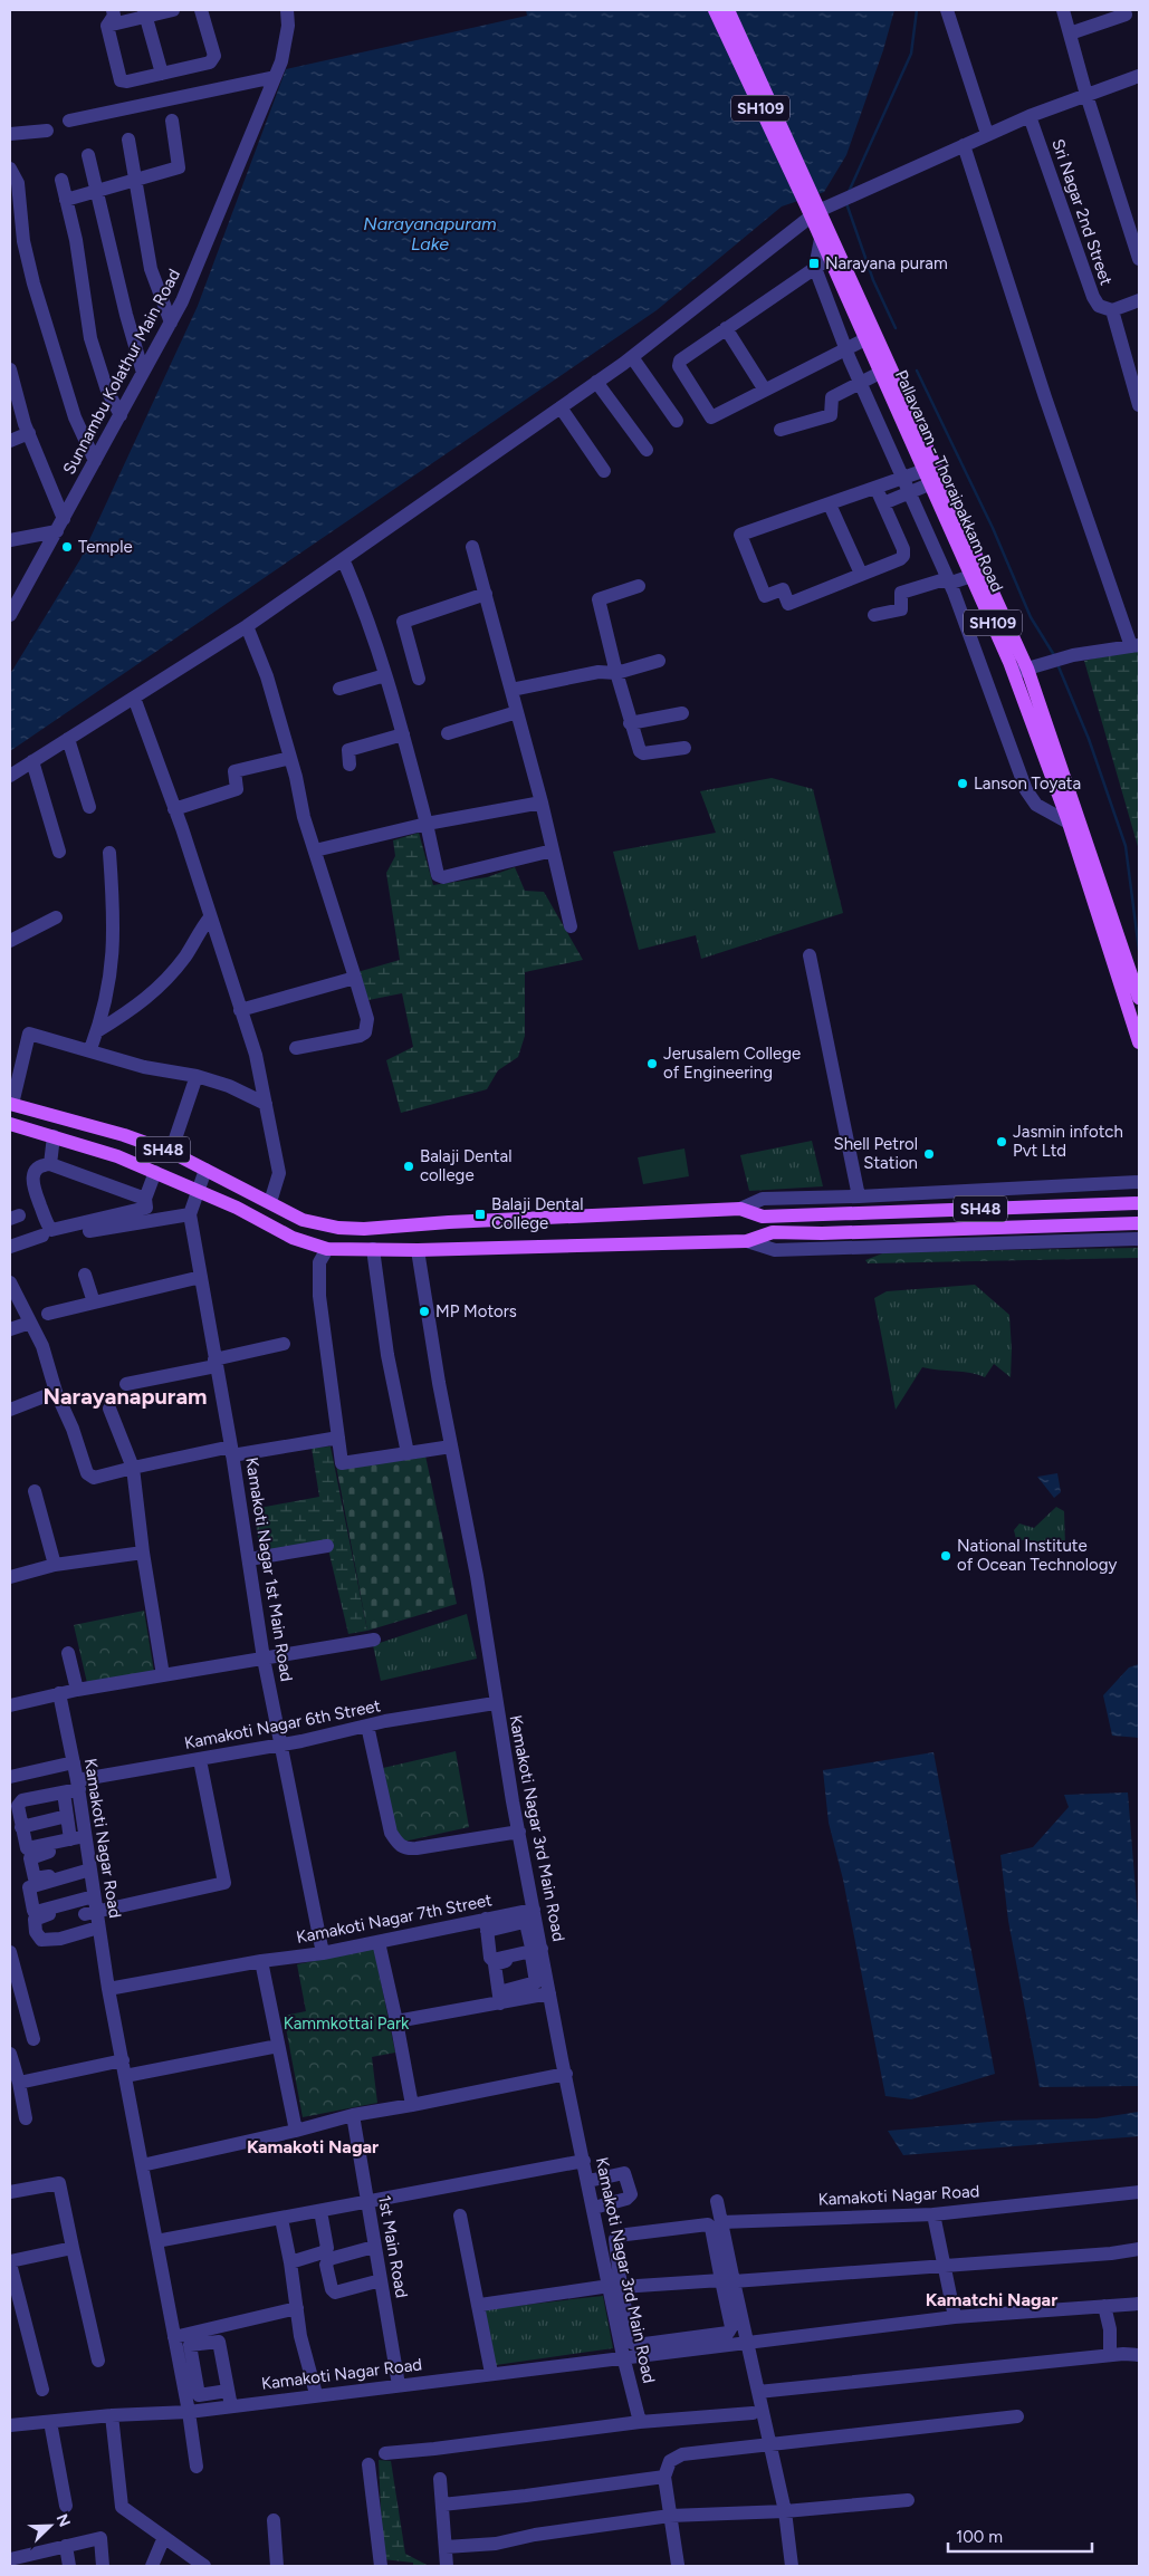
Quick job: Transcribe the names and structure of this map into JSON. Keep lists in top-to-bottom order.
{
  "streets": {
    "main road": ["SH109", "Pallavaram - Thoraipakkam Road", "SH48"],
    "street": [
      "Sri Nagar 2nd Street",
      "Sunnambu Kolathur Main Road",
      "Kamakoti Nagar 1st Main Road",
      "Kamakoti Nagar 6th Street",
      "Kamakoti Nagar 3rd Main Road",
      "Kamakoti Nagar Road",
      "Kamakoti Nagar 7th Street",
      "1st Main Road"
    ]
  },
  "crossings": [
    ["SH48", "Kamakoti Nagar 1st Main Road"],
    ["SH48", "Kamakoti Nagar 3rd Main Road"],
    ["Kamakoti Nagar 1st Main Road", "Kamakoti Nagar 6th Street"],
    ["Kamakoti Nagar 1st Main Road", "Kamakoti Nagar 7th Street"],
    ["Kamakoti Nagar 6th Street", "Kamakoti Nagar 3rd Main Road"],
    ["Kamakoti Nagar 6th Street", "Kamakoti Nagar Road"],
    ["Kamakoti Nagar 3rd Main Road", "Kamakoti Nagar Road"],
    ["Kamakoti Nagar 3rd Main Road", "Kamakoti Nagar 7th Street"],
    ["Kamakoti Nagar Road", "1st Main Road"]
  ],
  "districts": ["Narayanapuram", "Kamakoti Nagar", "Kamatchi Nagar"],
  "water": ["Narayanapuram Lake"],
  "parks": ["Kammkottai Park"],
  "places": {
    "transit": ["Narayana puram", "Balaji Dental College"],
    "other": [
      "Temple",
      "Lanson Toyata",
      "Jerusalem College of Engineering",
      "Jasmin infotch Pvt Ltd",
      "Shell Petrol Station",
      "Balaji Dental college",
      "MP Motors",
      "National Institute of Ocean Technology"
    ]
  },
  "scale_bar": "100 m",
  "north": "top right"
}
